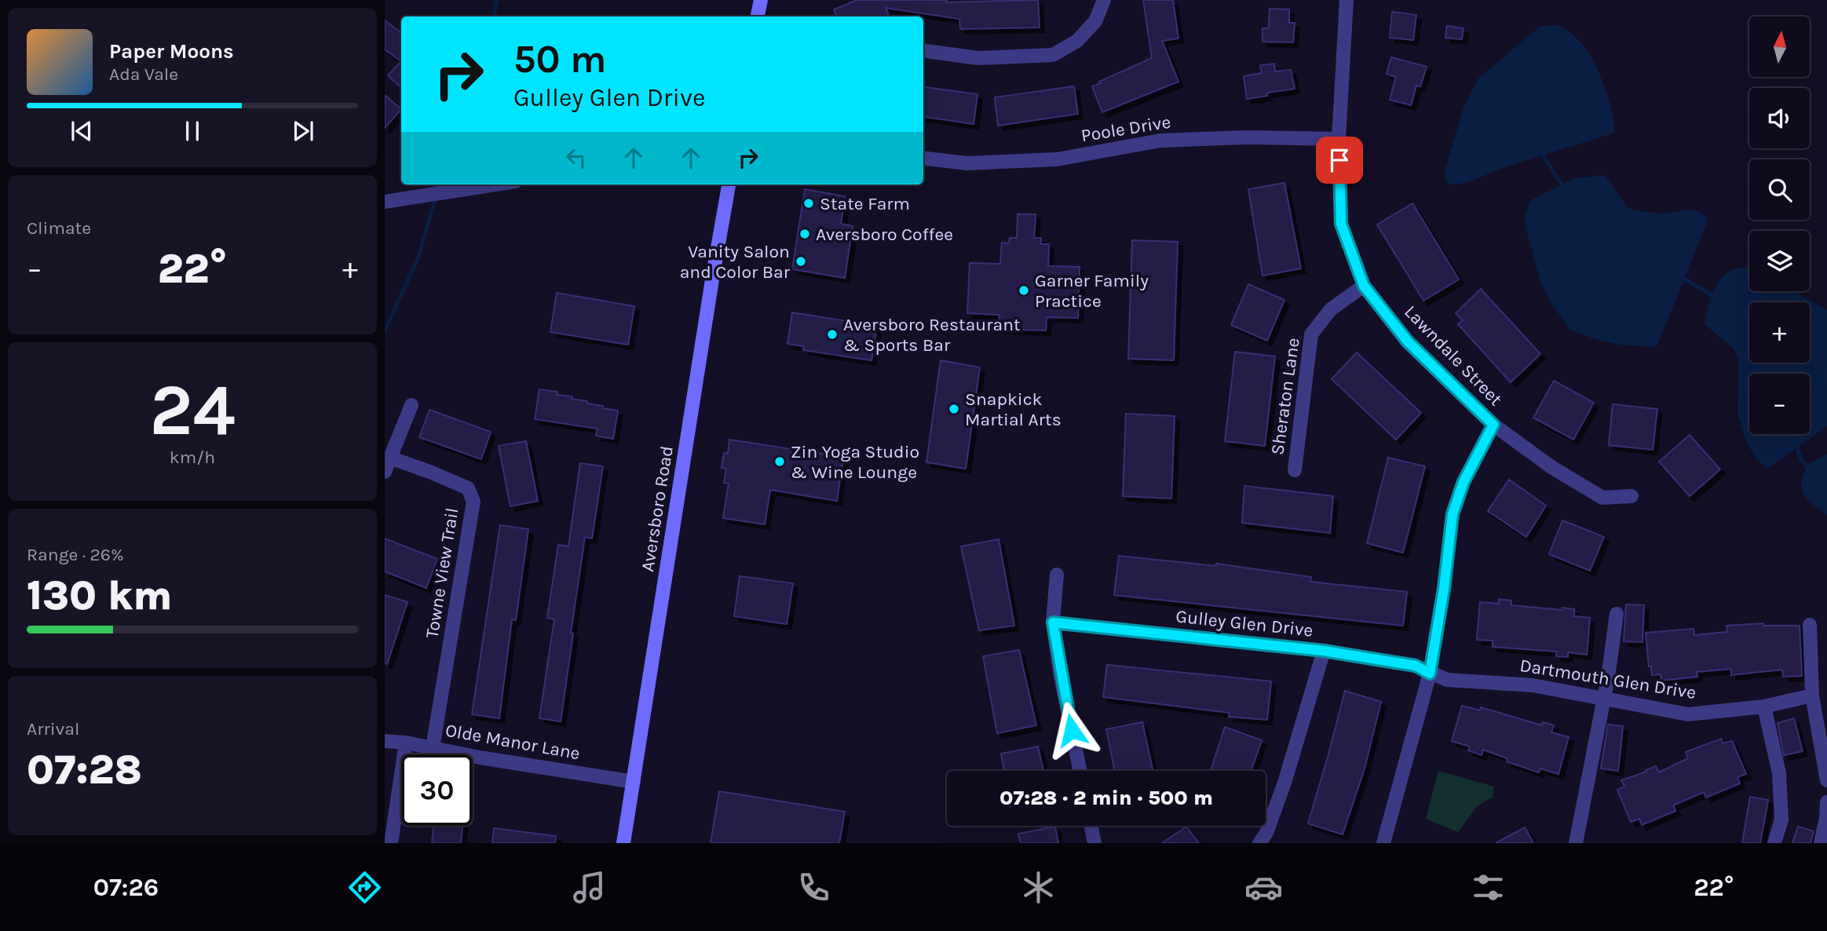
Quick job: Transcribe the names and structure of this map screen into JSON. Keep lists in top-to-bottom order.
{
  "streets": {
    "street": [
      "Poole Drive",
      "Lawndale Street",
      "Sheraton Lane",
      "Aversboro Road",
      "Towne View Trail",
      "Gulley Glen Drive",
      "Dartmouth Glen Drive",
      "Olde Manor Lane"
    ]
  },
  "crossings": [
    ["Poole Drive", "Lawndale Street"],
    ["Lawndale Street", "Sheraton Lane"],
    ["Aversboro Road", "Olde Manor Lane"],
    ["Towne View Trail", "Olde Manor Lane"],
    ["Gulley Glen Drive", "Dartmouth Glen Drive"]
  ],
  "places": [
    "State Farm",
    "Aversboro Coffee",
    "Vanity Salon and Color Bar",
    "Garner Family Practice",
    "Aversboro Restaurant & Sports Bar",
    "Snapkick Martial Arts",
    "Zin Yoga Studio & Wine Lounge"
  ],
  "north": "top",
  "page": {
    "map_buttons": ["+", "−"],
    "turn": ["50 m", "Gulley Glen Drive"],
    "song": ["Paper Moons", "Ada Vale"],
    "tile": [
      "Climate",
      ["24", "km/h"],
      ["Range · 26%", "130 km"],
      ["Arrival", "07:28"]
    ],
    "heat": ["−", "22°", "+"],
    "limit": "30",
    "trip": "07:28 · 2 min · 500 m",
    "tabs": ["07:26", "22°"]
  }
}
